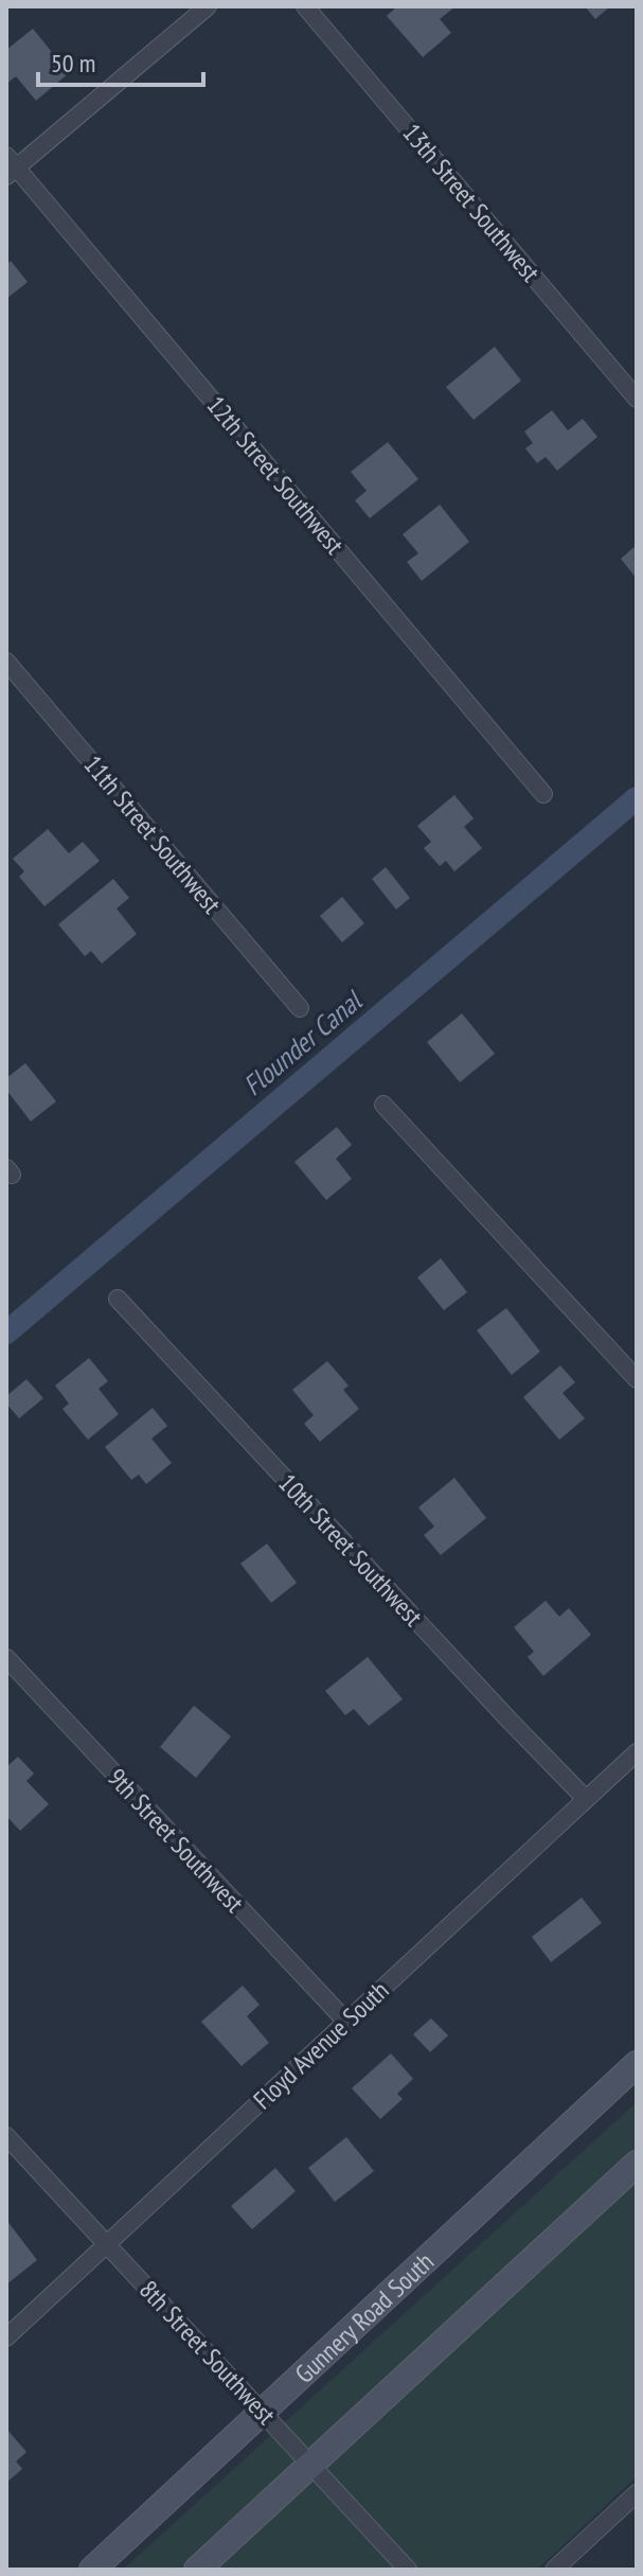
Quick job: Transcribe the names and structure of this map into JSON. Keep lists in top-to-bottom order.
{
  "streets": {
    "main road": ["Gunnery Road South"],
    "street": [
      "13th Street Southwest",
      "12th Street Southwest",
      "11th Street Southwest",
      "10th Street Southwest",
      "9th Street Southwest",
      "Floyd Avenue South",
      "8th Street Southwest"
    ]
  },
  "crossings": [
    ["10th Street Southwest", "Floyd Avenue South"],
    ["9th Street Southwest", "Floyd Avenue South"],
    ["Floyd Avenue South", "8th Street Southwest"],
    ["Gunnery Road South", "8th Street Southwest"]
  ],
  "water": ["Flounder Canal"],
  "scale_bar": "50 m"
}
